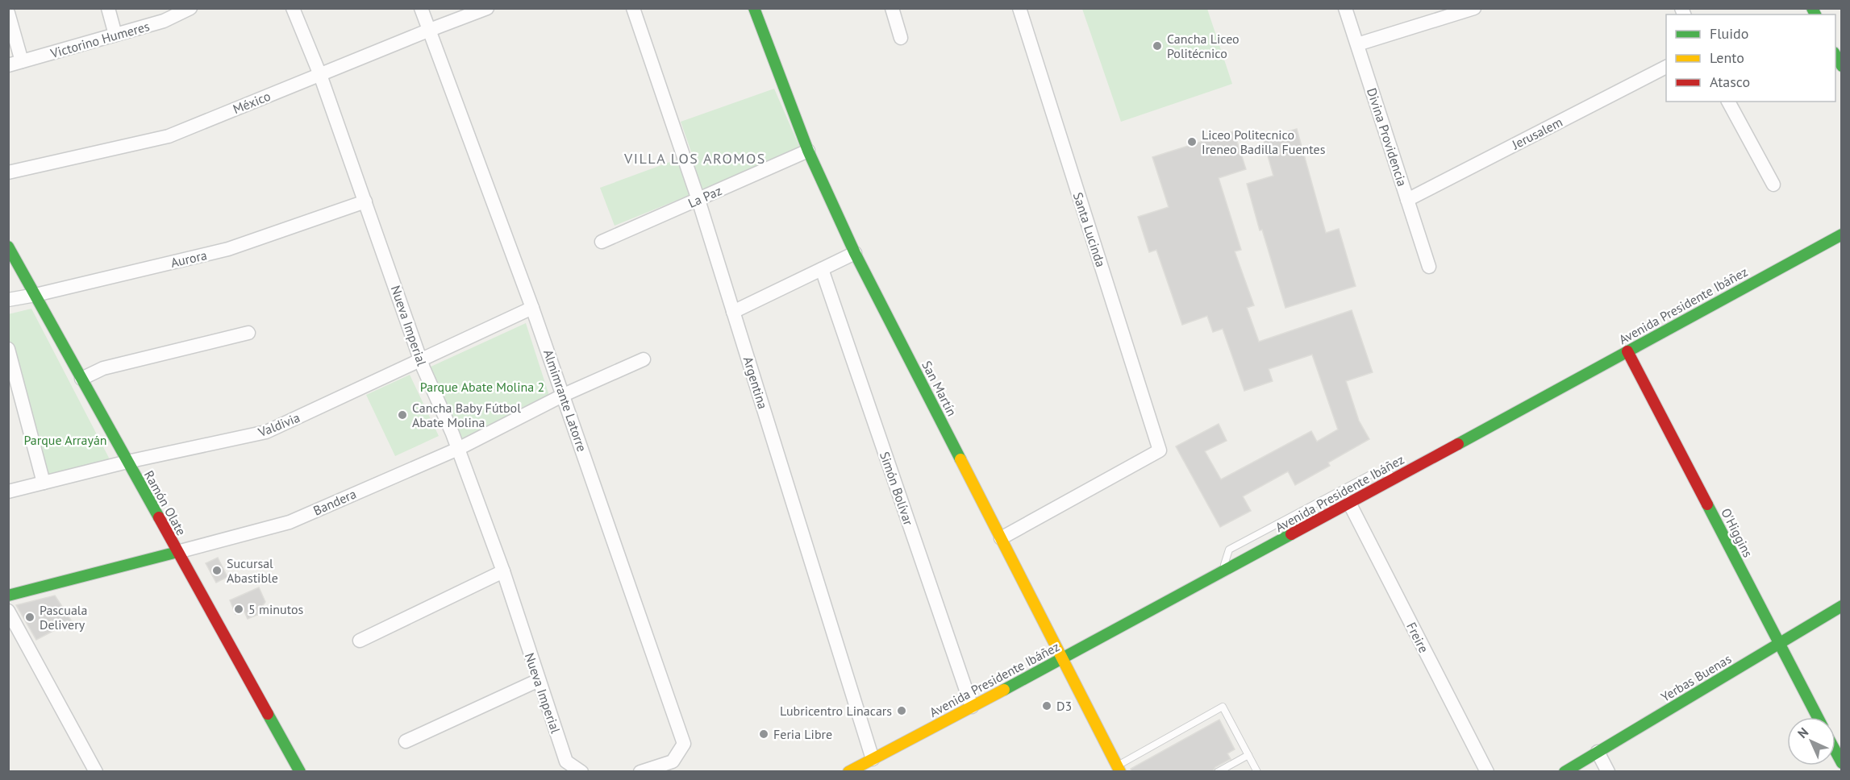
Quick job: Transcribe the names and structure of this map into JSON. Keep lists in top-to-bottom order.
{
  "streets": {
    "street": [
      "Victorino Humeres",
      "México",
      "Jerusalem",
      "Divina Providencia",
      "La Paz",
      "Santa Lucinda",
      "Aurora",
      "Avenida Presidente Ibáñez",
      "Nueva Imperial",
      "Argentina",
      "San Martín",
      "Almimrante Latorre",
      "Valdivia",
      "Simón Bolívar",
      "Bandera",
      "Ramón Olate",
      "O'Higgins",
      "Freire",
      "Yerbas Buenas"
    ]
  },
  "crossings": [
    ["México", "Nueva Imperial"],
    ["México", "Almimrante Latorre"],
    ["Jerusalem", "Divina Providencia"],
    ["La Paz", "Argentina"],
    ["La Paz", "San Martín"],
    ["Santa Lucinda", "San Martín"],
    ["Aurora", "Nueva Imperial"],
    ["Aurora", "Ramón Olate"],
    ["Avenida Presidente Ibáñez", "Argentina"],
    ["Avenida Presidente Ibáñez", "San Martín"],
    ["Avenida Presidente Ibáñez", "Simón Bolívar"],
    ["Avenida Presidente Ibáñez", "O'Higgins"],
    ["Avenida Presidente Ibáñez", "Freire"],
    ["Nueva Imperial", "Valdivia"],
    ["Nueva Imperial", "Bandera"],
    ["Almimrante Latorre", "Valdivia"],
    ["Almimrante Latorre", "Bandera"],
    ["Valdivia", "Ramón Olate"],
    ["Bandera", "Ramón Olate"],
    ["O'Higgins", "Yerbas Buenas"]
  ],
  "districts": ["VILLA LOS AROMOS"],
  "parks": ["Parque Abate Molina 2", "Parque Arrayán"],
  "places": [
    "Cancha Liceo Politécnico",
    "Liceo Politecnico Ireneo Badilla Fuentes",
    "Cancha Baby Fútbol Abate Molina",
    "Sucursal Abastible",
    "5 minutos",
    "Pascuala Delivery",
    "D3",
    "Lubricentro Linacars",
    "Feria Libre"
  ],
  "legend": ["Fluido", "Lento", "Atasco"],
  "north": "top left"
}
